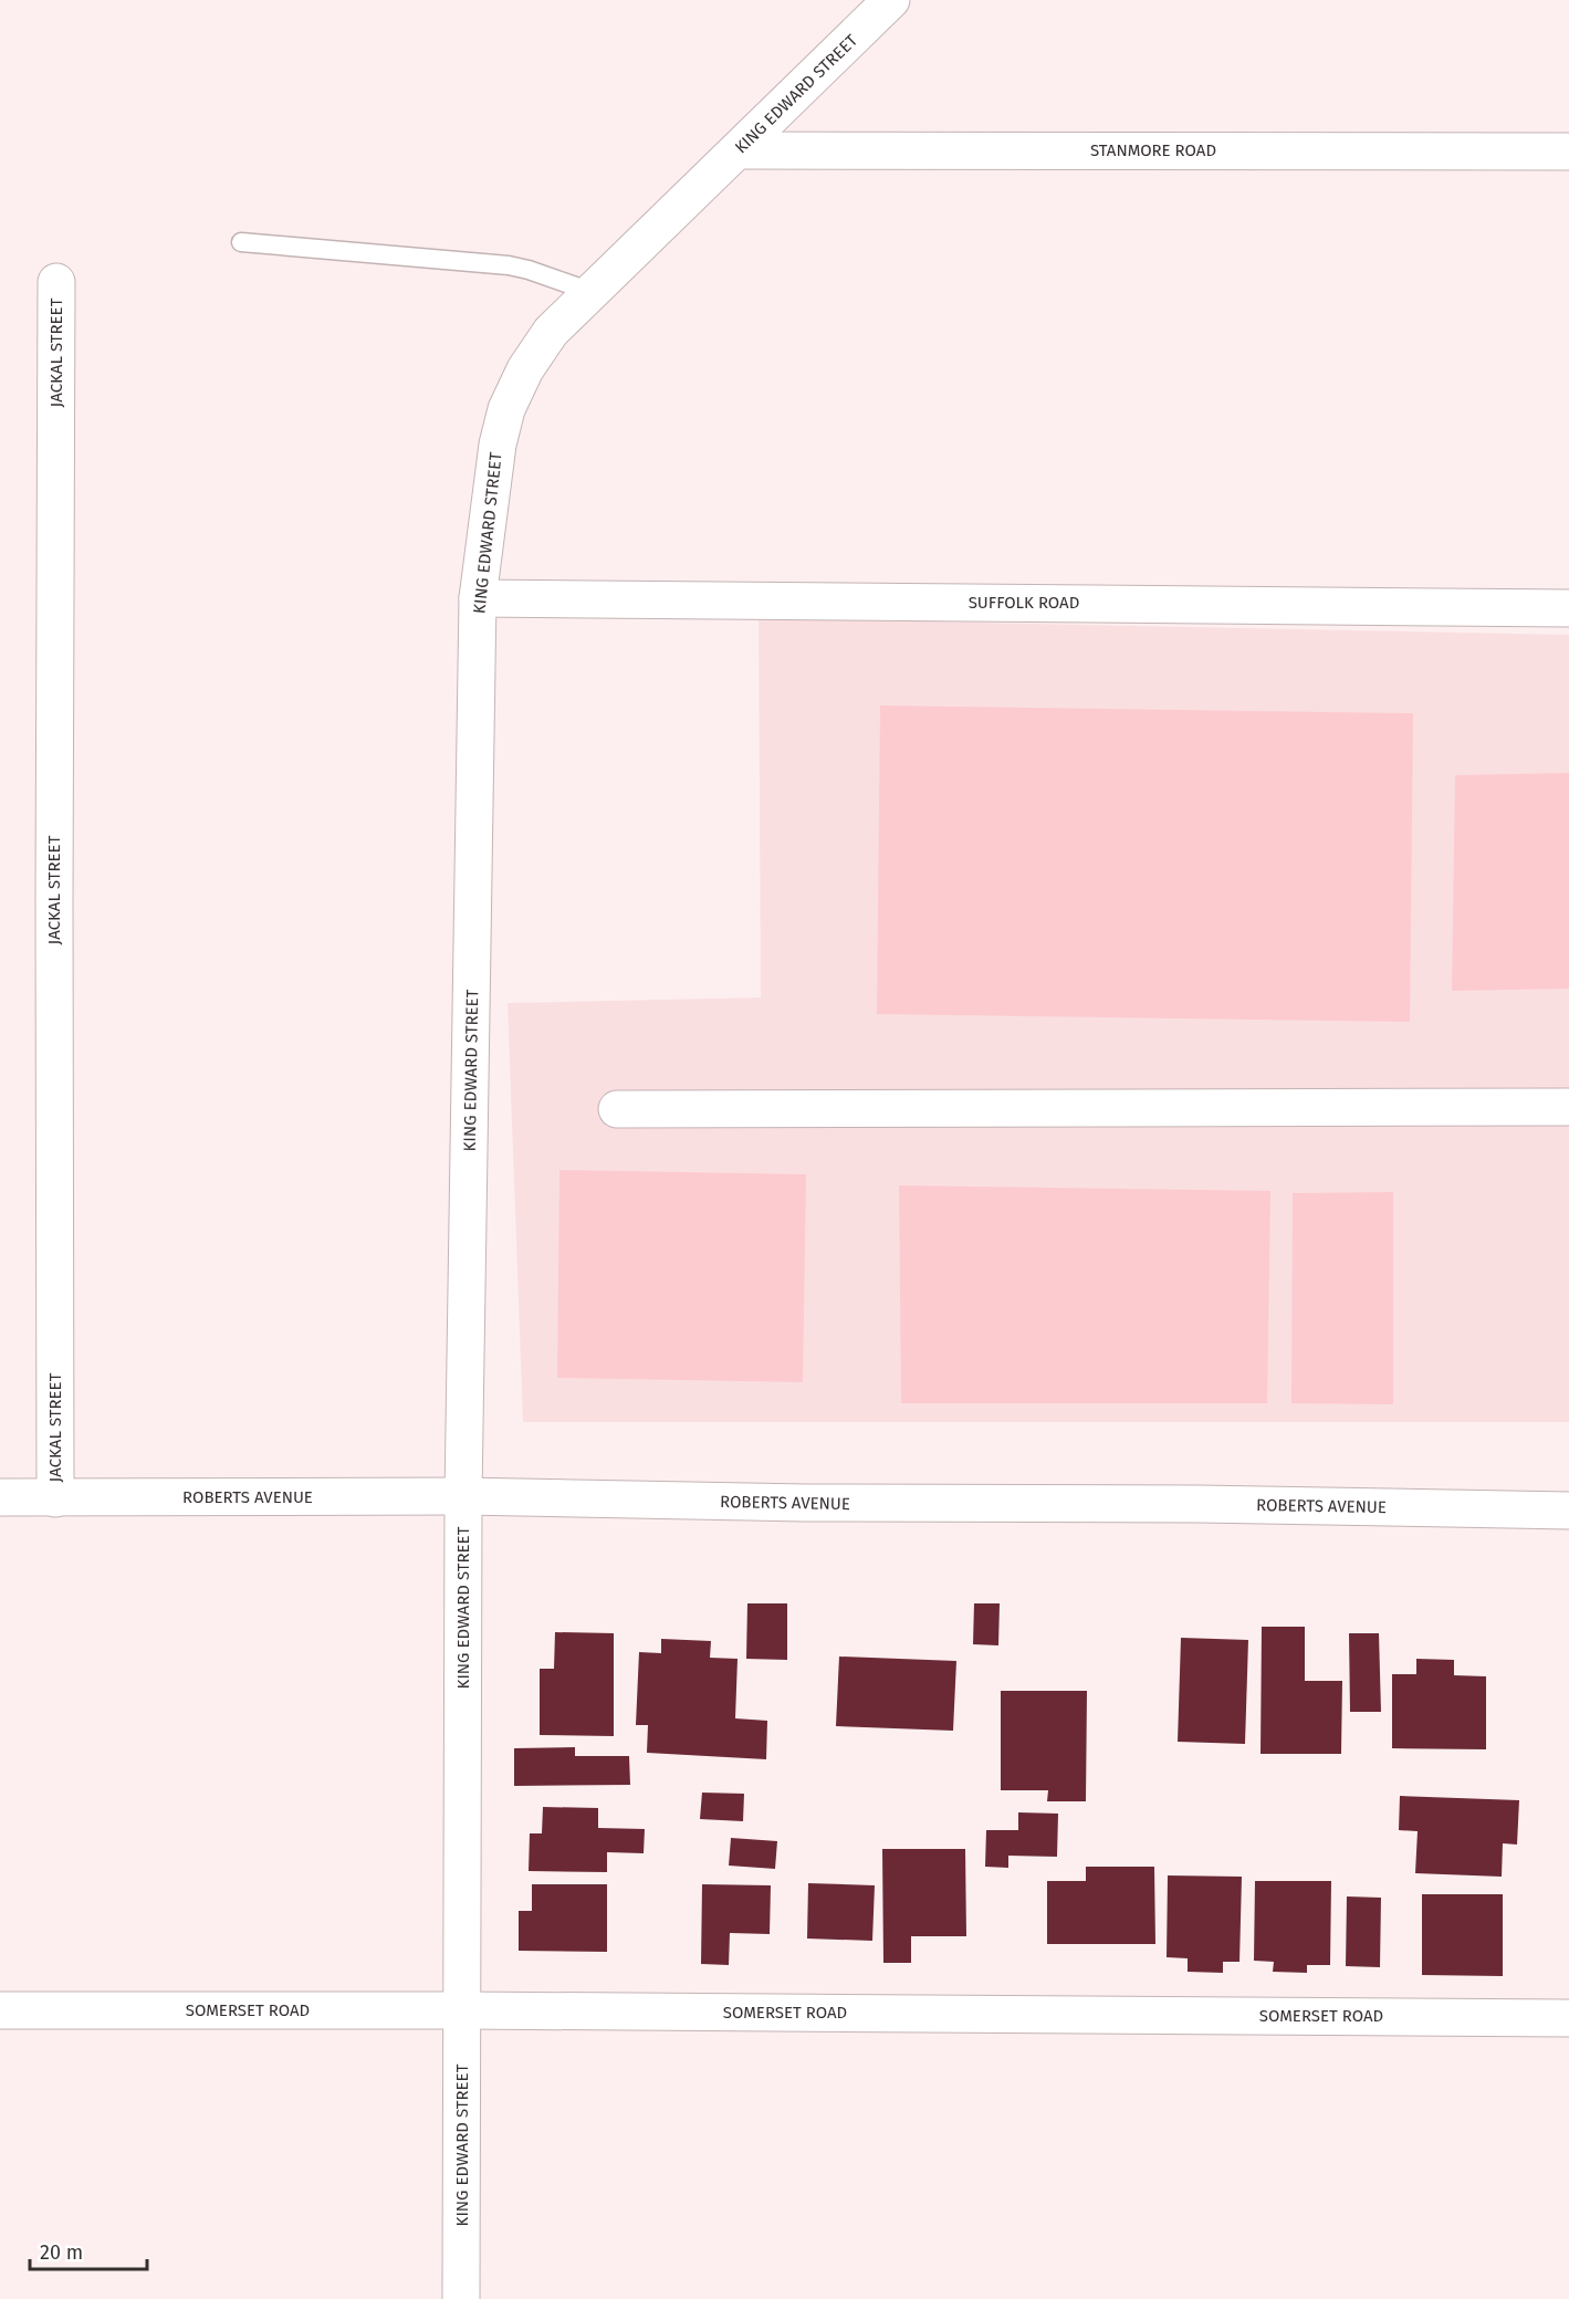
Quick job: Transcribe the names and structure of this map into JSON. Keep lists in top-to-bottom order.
{
  "streets": {
    "street": [
      "KING EDWARD STREET",
      "STANMORE ROAD",
      "JACKAL STREET",
      "SUFFOLK ROAD",
      "ROBERTS AVENUE",
      "SOMERSET ROAD"
    ]
  },
  "crossings": [
    ["KING EDWARD STREET", "STANMORE ROAD"],
    ["KING EDWARD STREET", "SUFFOLK ROAD"],
    ["KING EDWARD STREET", "ROBERTS AVENUE"],
    ["KING EDWARD STREET", "SOMERSET ROAD"],
    ["JACKAL STREET", "ROBERTS AVENUE"]
  ],
  "scale_bar": "20 m"
}
